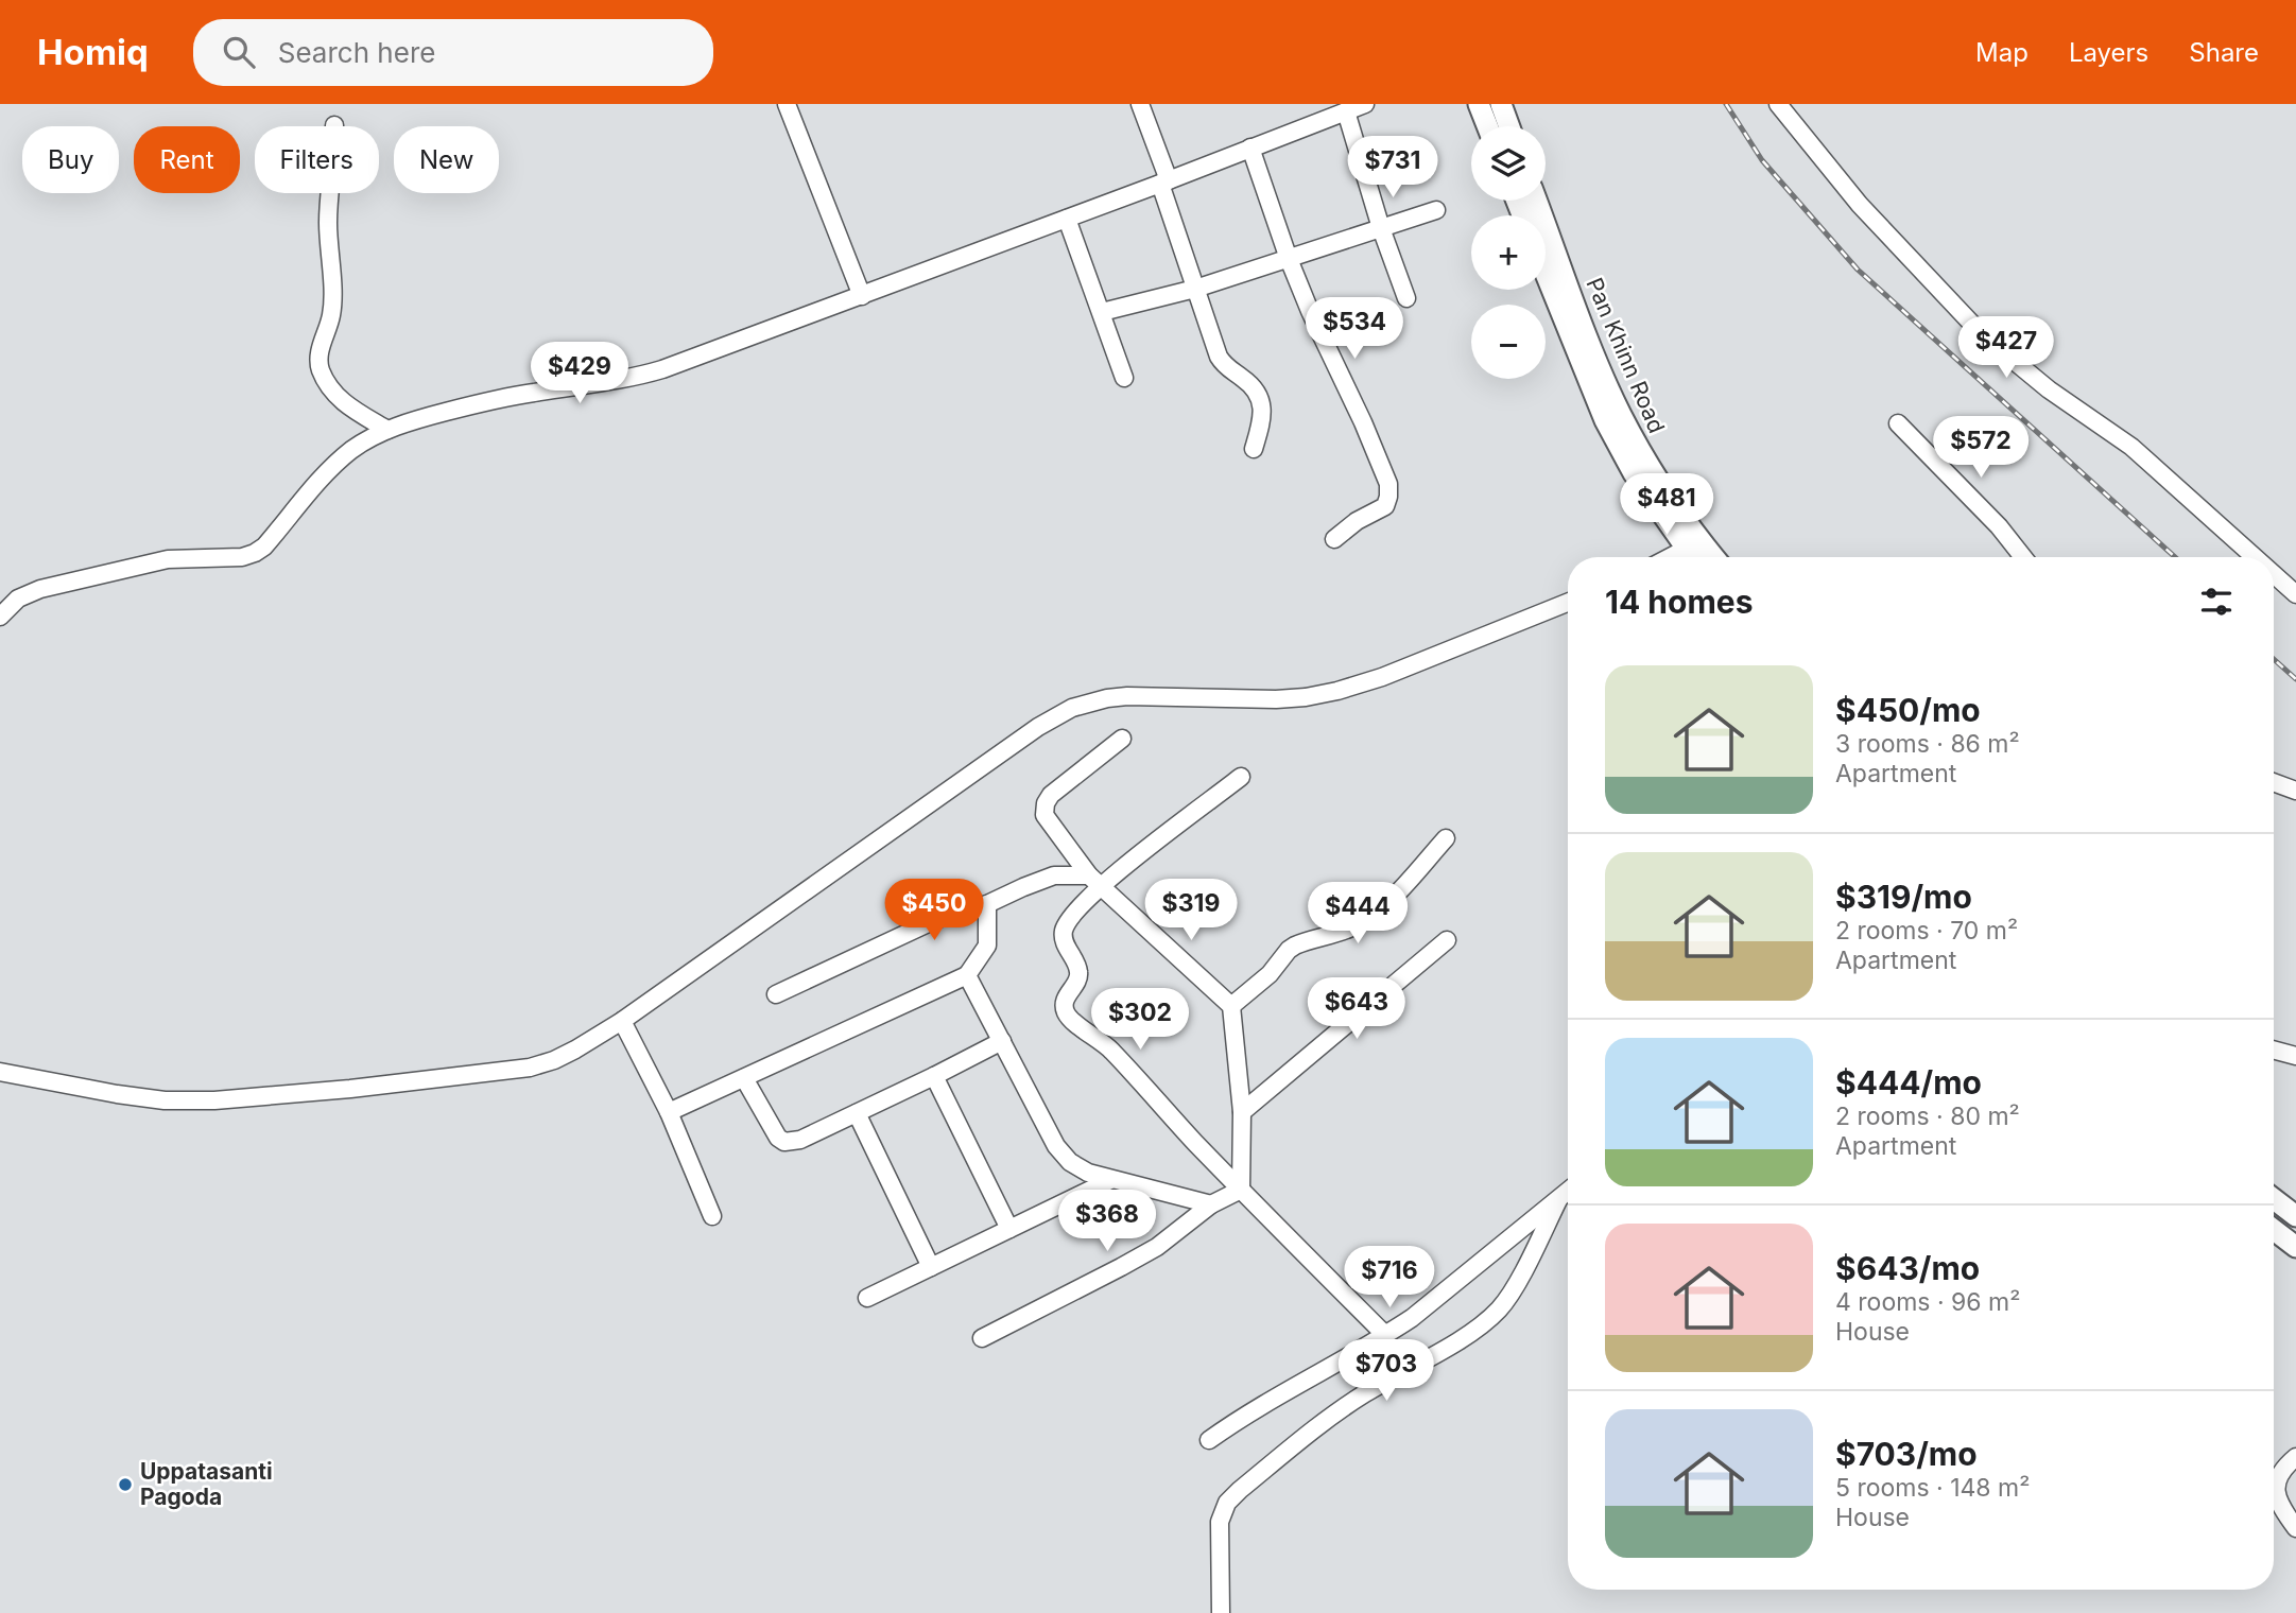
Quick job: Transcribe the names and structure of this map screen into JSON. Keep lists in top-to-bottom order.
{
  "streets": {
    "main road": ["Pan Khinn Road"]
  },
  "places": ["Uppatasanti Pagoda"],
  "page": {
    "header": "Homiq",
    "search": "Search here",
    "nav": ["Map", "Layers", "Share"],
    "map_buttons": ["+", "−"],
    "chip": [
      "Buy",
      "Rent",
      "Filters",
      "New"
    ],
    "price": [
      "$731",
      "$534",
      "$427",
      "$429",
      "$572",
      "$481",
      "$450",
      "$319",
      "$444",
      "$643",
      "$302",
      "$368",
      "$716",
      "$703"
    ],
    "heading": "14 homes",
    "list": [
      {
        "name": "$450/mo",
        "note": "3 rooms · 86 m² · Apartment"
      },
      {
        "name": "$319/mo",
        "note": "2 rooms · 70 m² · Apartment"
      },
      {
        "name": "$444/mo",
        "note": "2 rooms · 80 m² · Apartment"
      },
      {
        "name": "$643/mo",
        "note": "4 rooms · 96 m² · House"
      },
      {
        "name": "$703/mo",
        "note": "5 rooms · 148 m² · House"
      }
    ]
  }
}
